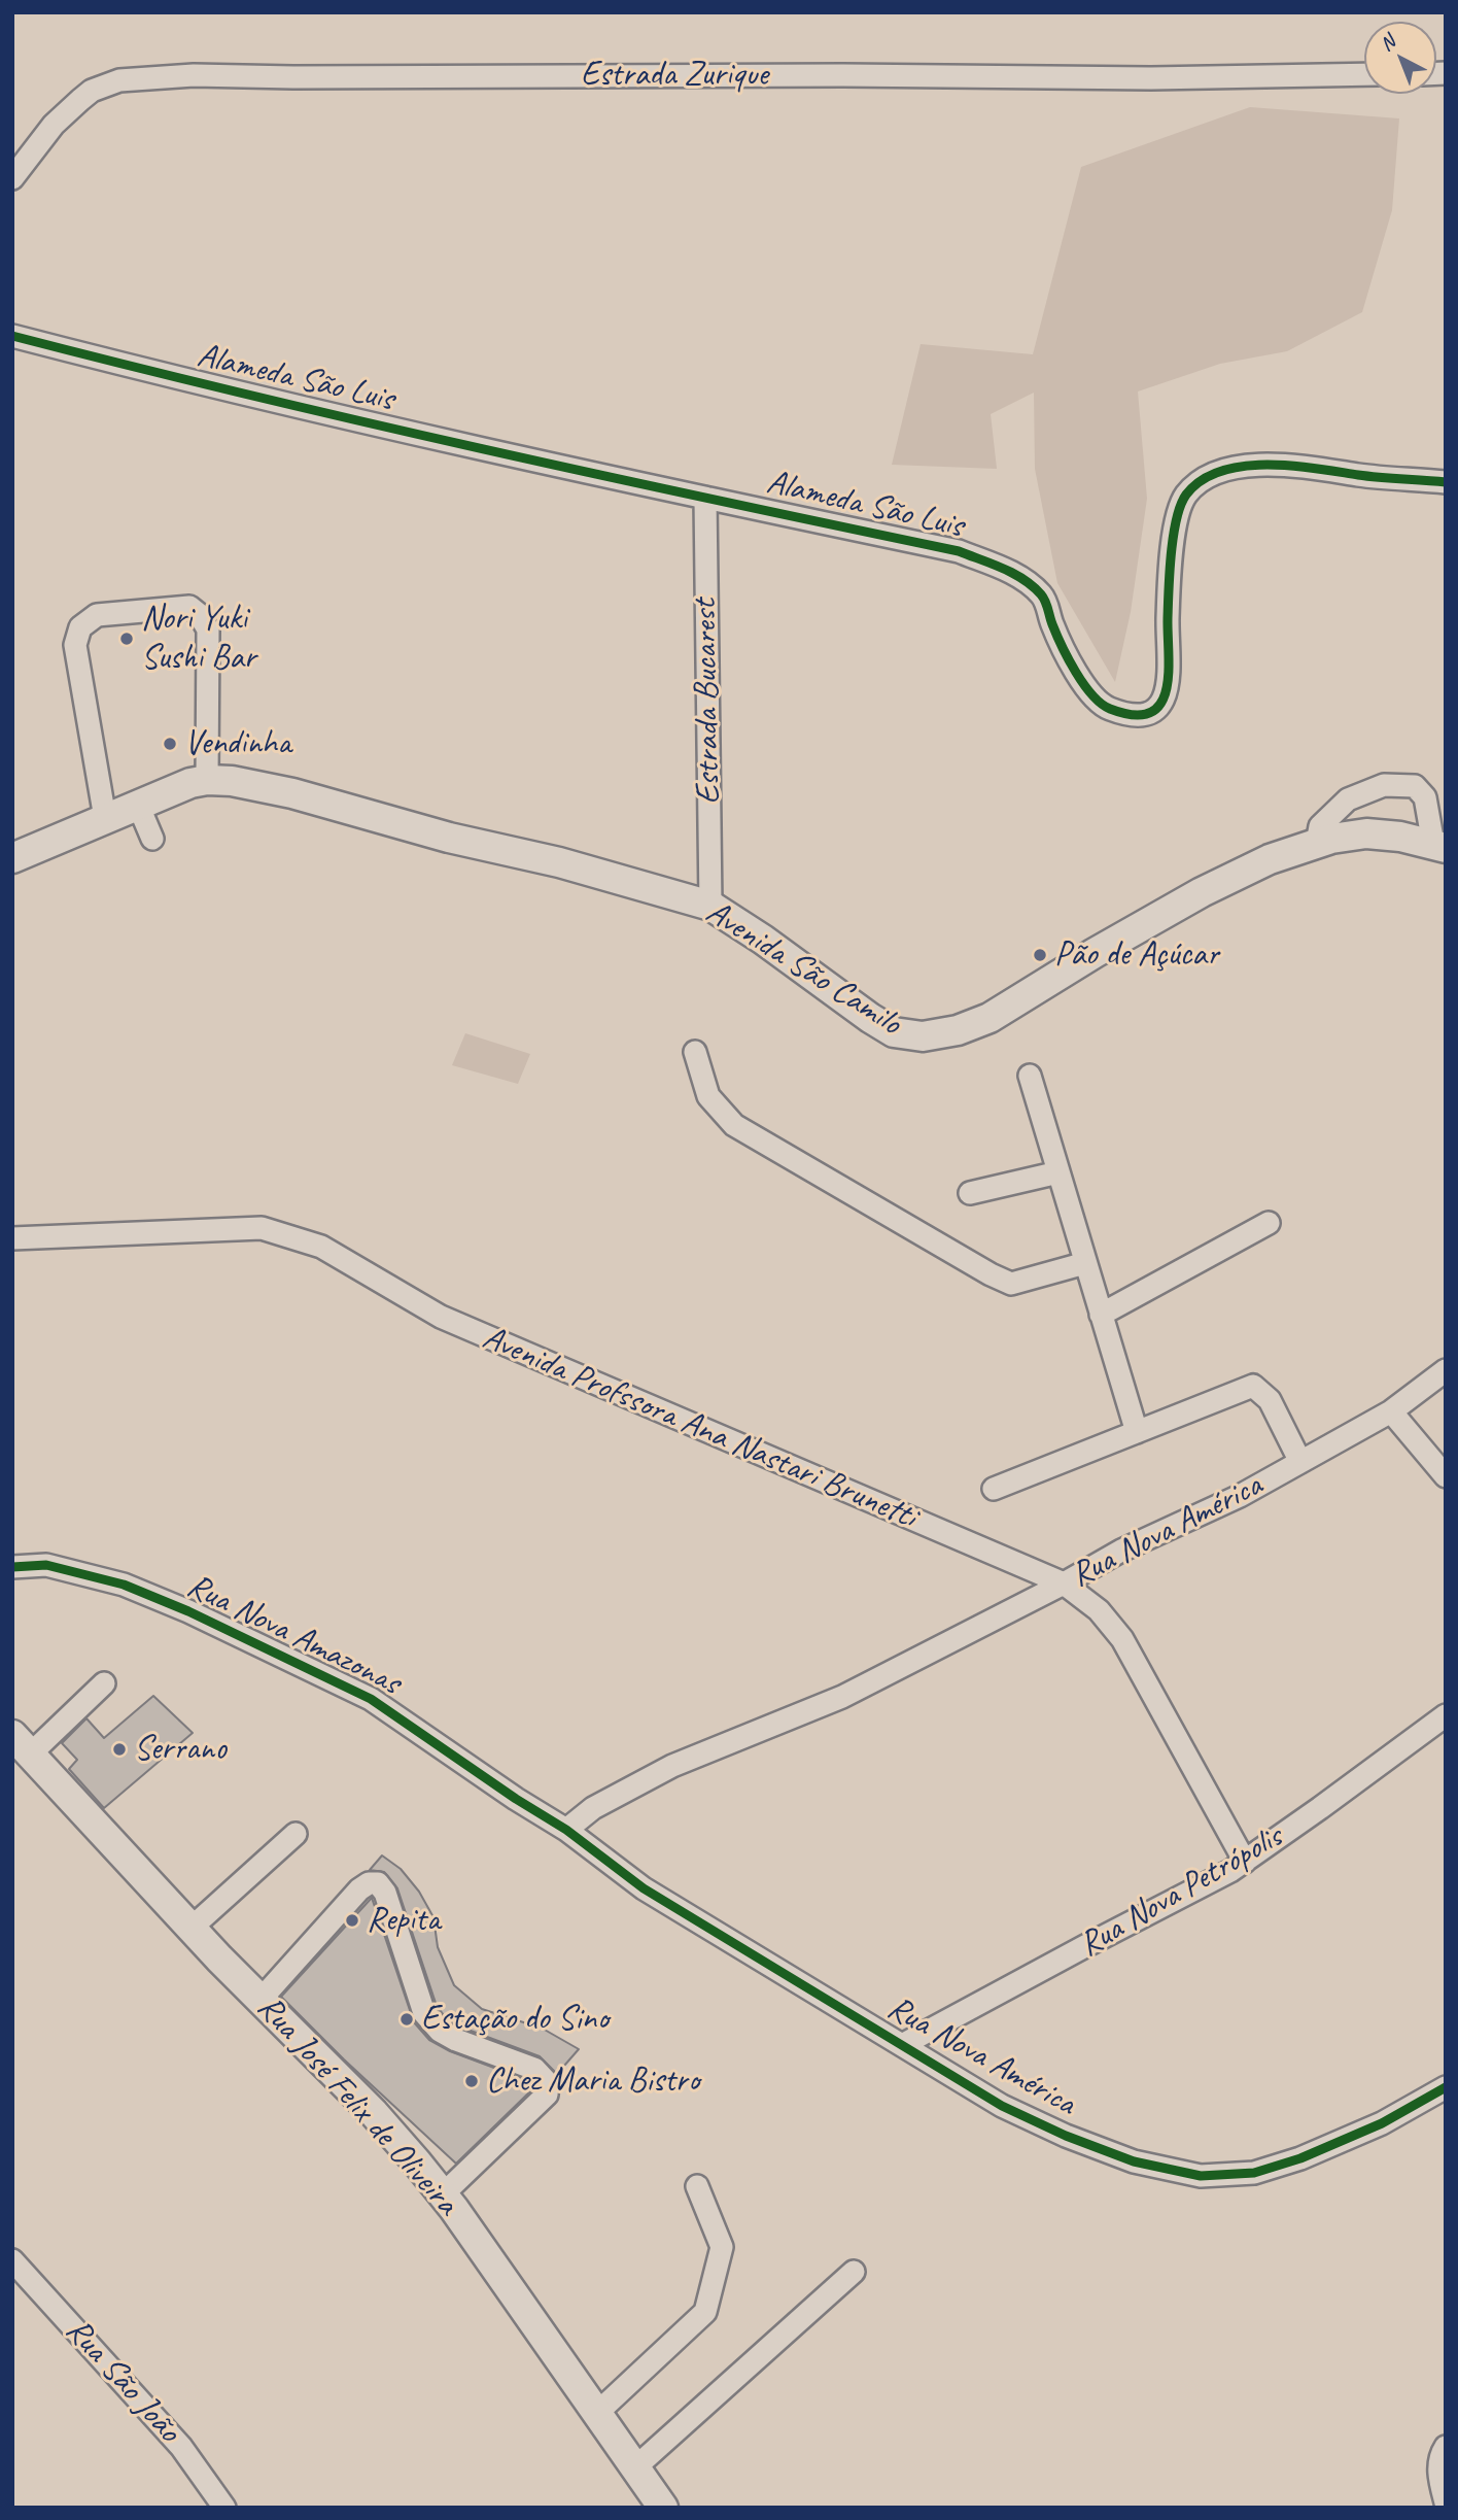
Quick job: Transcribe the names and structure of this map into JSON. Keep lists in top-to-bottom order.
{
  "streets": {
    "main road": ["Avenida São Camilo", "Rua José Felix de Oliveira"],
    "street": [
      "Estrada Zurique",
      "Alameda São Luis",
      "Estrada Bucarest",
      "Avenida Profssora Ana Nastari Brunetti",
      "Rua Nova América",
      "Rua Nova Amazonas",
      "Rua Nova Petrópolis",
      "Rua São João"
    ]
  },
  "crossings": [
    ["Alameda São Luis", "Estrada Bucarest"],
    ["Estrada Bucarest", "Avenida São Camilo"],
    ["Avenida Profssora Ana Nastari Brunetti", "Rua Nova América"],
    ["Avenida Profssora Ana Nastari Brunetti", "Rua Nova Petrópolis"],
    ["Rua Nova América", "Rua Nova Amazonas"],
    ["Rua Nova América", "Rua Nova Petrópolis"]
  ],
  "places": [
    "Nori Yuki Sushi Bar",
    "Vendinha",
    "Pão de Açúcar",
    "Serrano",
    "Repita",
    "Estação do Sino",
    "Chez Maria Bistro"
  ],
  "north": "top left"
}
